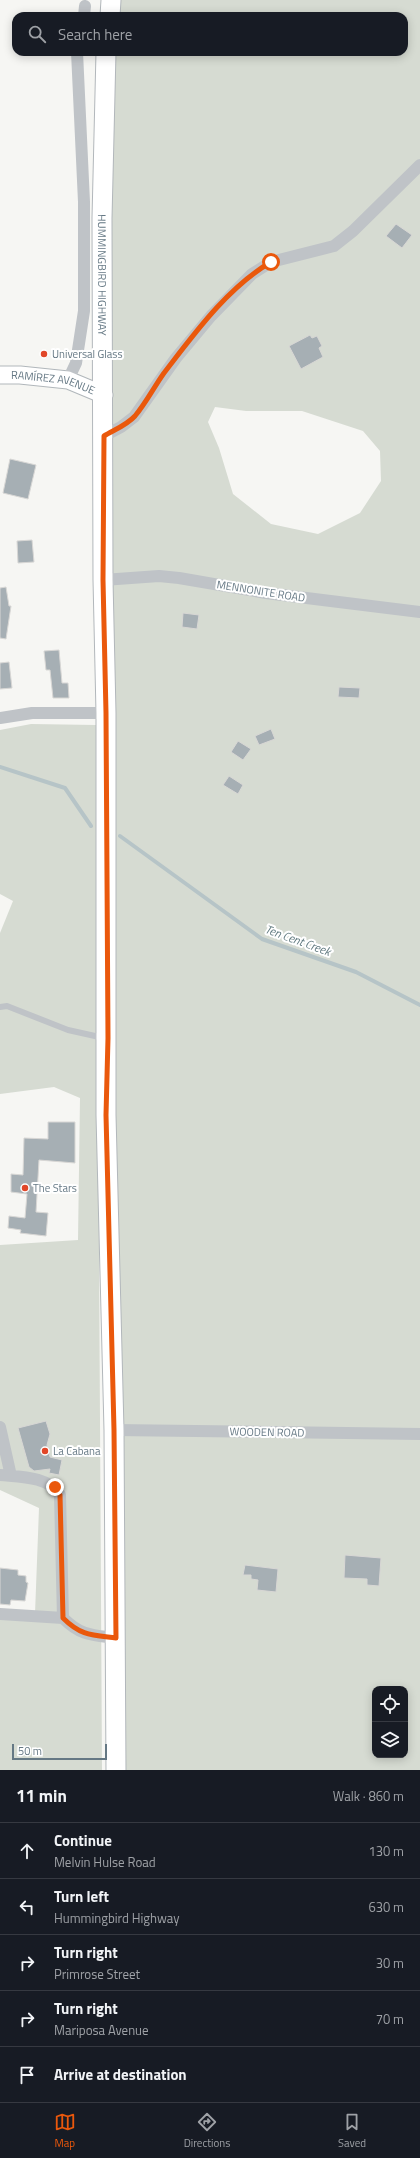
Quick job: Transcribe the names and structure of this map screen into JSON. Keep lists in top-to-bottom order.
{
  "streets": {
    "main road": ["HUMMINGBIRD HIGHWAY"],
    "street": ["RAMÍREZ AVENUE", "MENNONITE ROAD", "WOODEN ROAD"]
  },
  "crossings": [
    ["HUMMINGBIRD HIGHWAY", "RAMÍREZ AVENUE"],
    ["HUMMINGBIRD HIGHWAY", "MENNONITE ROAD"],
    ["HUMMINGBIRD HIGHWAY", "WOODEN ROAD"]
  ],
  "water": ["Ten Cent Creek"],
  "places": ["Universal Glass", "The Stars", "La Cabana"],
  "scale_bar": "50 m",
  "page": {
    "search": "Search here",
    "scale": "50 m",
    "heading": ["11 min", "Walk · 860 m"],
    "list": [
      ["Continue", "Melvin Hulse Road", "130 m"],
      ["Turn left", "Hummingbird Highway", "630 m"],
      ["Turn right", "Primrose Street", "30 m"],
      ["Turn right", "Mariposa Avenue", "70 m"],
      "Arrive at destination"
    ],
    "nav": ["Map", "Directions", "Saved"]
  }
}
